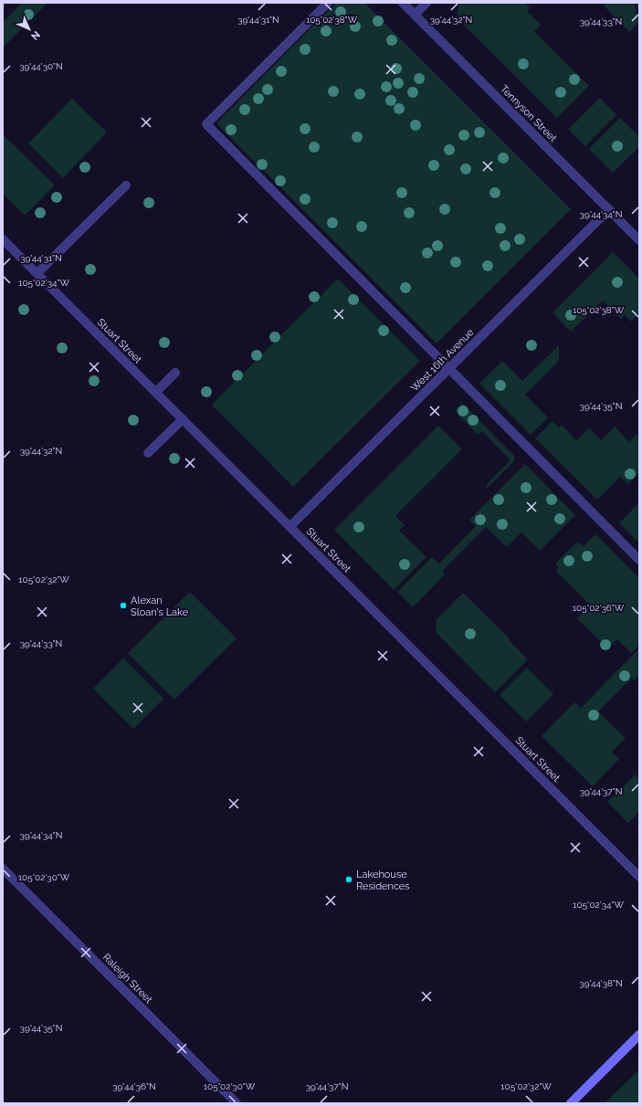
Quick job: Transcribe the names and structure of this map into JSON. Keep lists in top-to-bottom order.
{
  "streets": {
    "street": [
      "Tennyson Street",
      "Stuart Street",
      "West 16th Avenue",
      "Raleigh Street"
    ]
  },
  "crossings": [
    ["Tennyson Street", "West 16th Avenue"],
    ["Stuart Street", "West 16th Avenue"]
  ],
  "places": ["Alexan Sloan's Lake", "Lakehouse Residences"],
  "north": "bottom right",
  "coordinates": [
    "39°44'31\"N",
    "105°02'38\"W",
    "39°44'32\"N",
    "39°44'33\"N",
    "39°44'30\"N",
    "39°44'34\"N",
    "105°02'34\"W",
    "39°44'35\"N",
    "105°02'32\"W",
    "105°02'36\"W",
    "39°44'37\"N",
    "105°02'30\"W",
    "39°44'38\"N",
    "39°44'36\"N"
  ]
}
